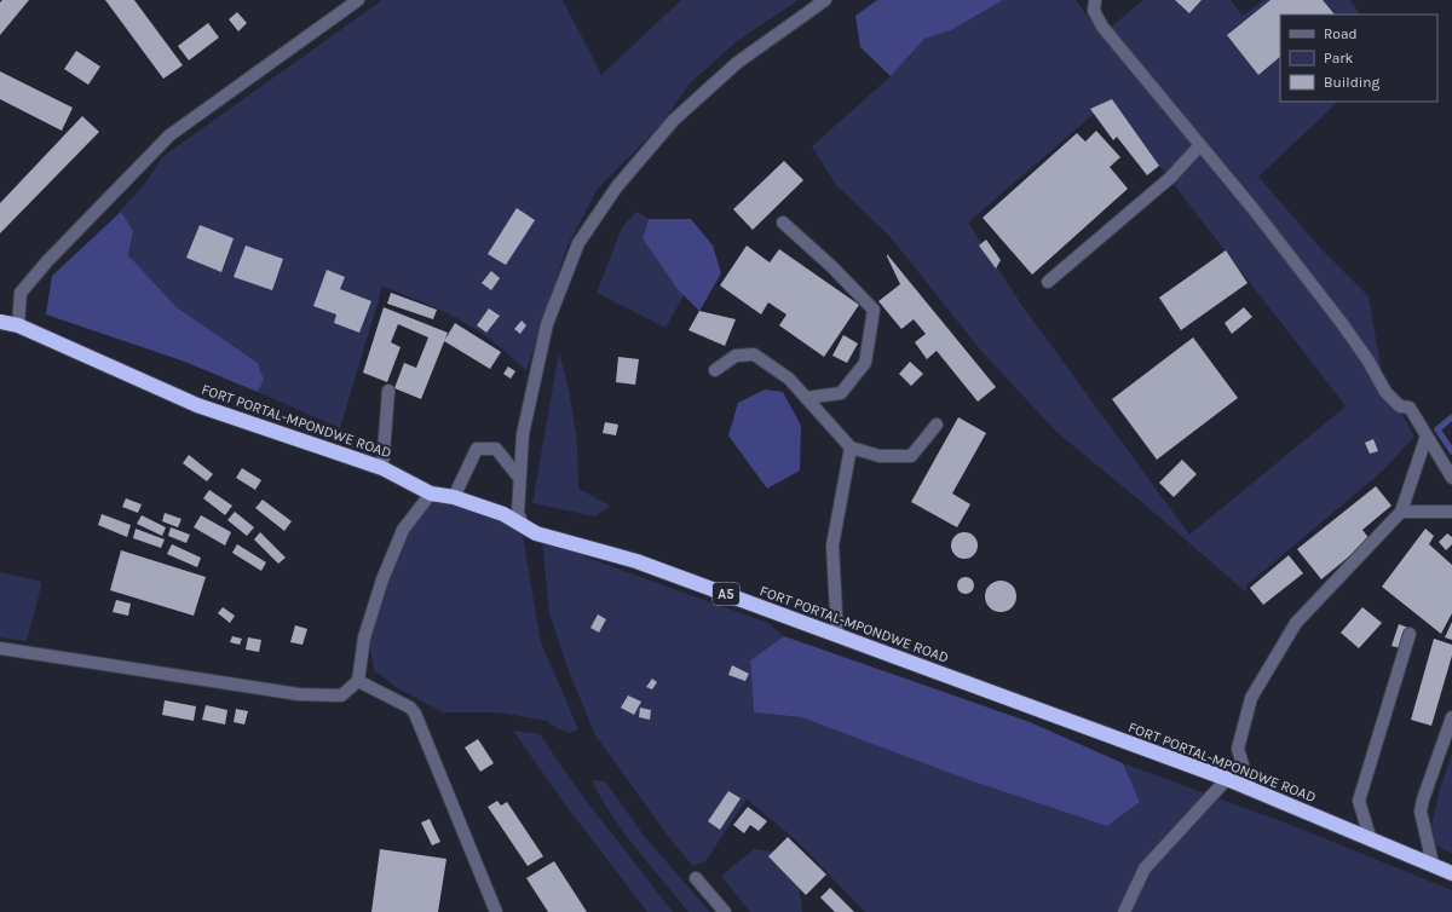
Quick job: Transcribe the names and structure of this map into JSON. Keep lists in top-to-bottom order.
{
  "streets": {
    "highway": ["FORT PORTAL-MPONDWE ROAD", "A5"]
  },
  "legend": ["Road", "Park", "Building"]
}
